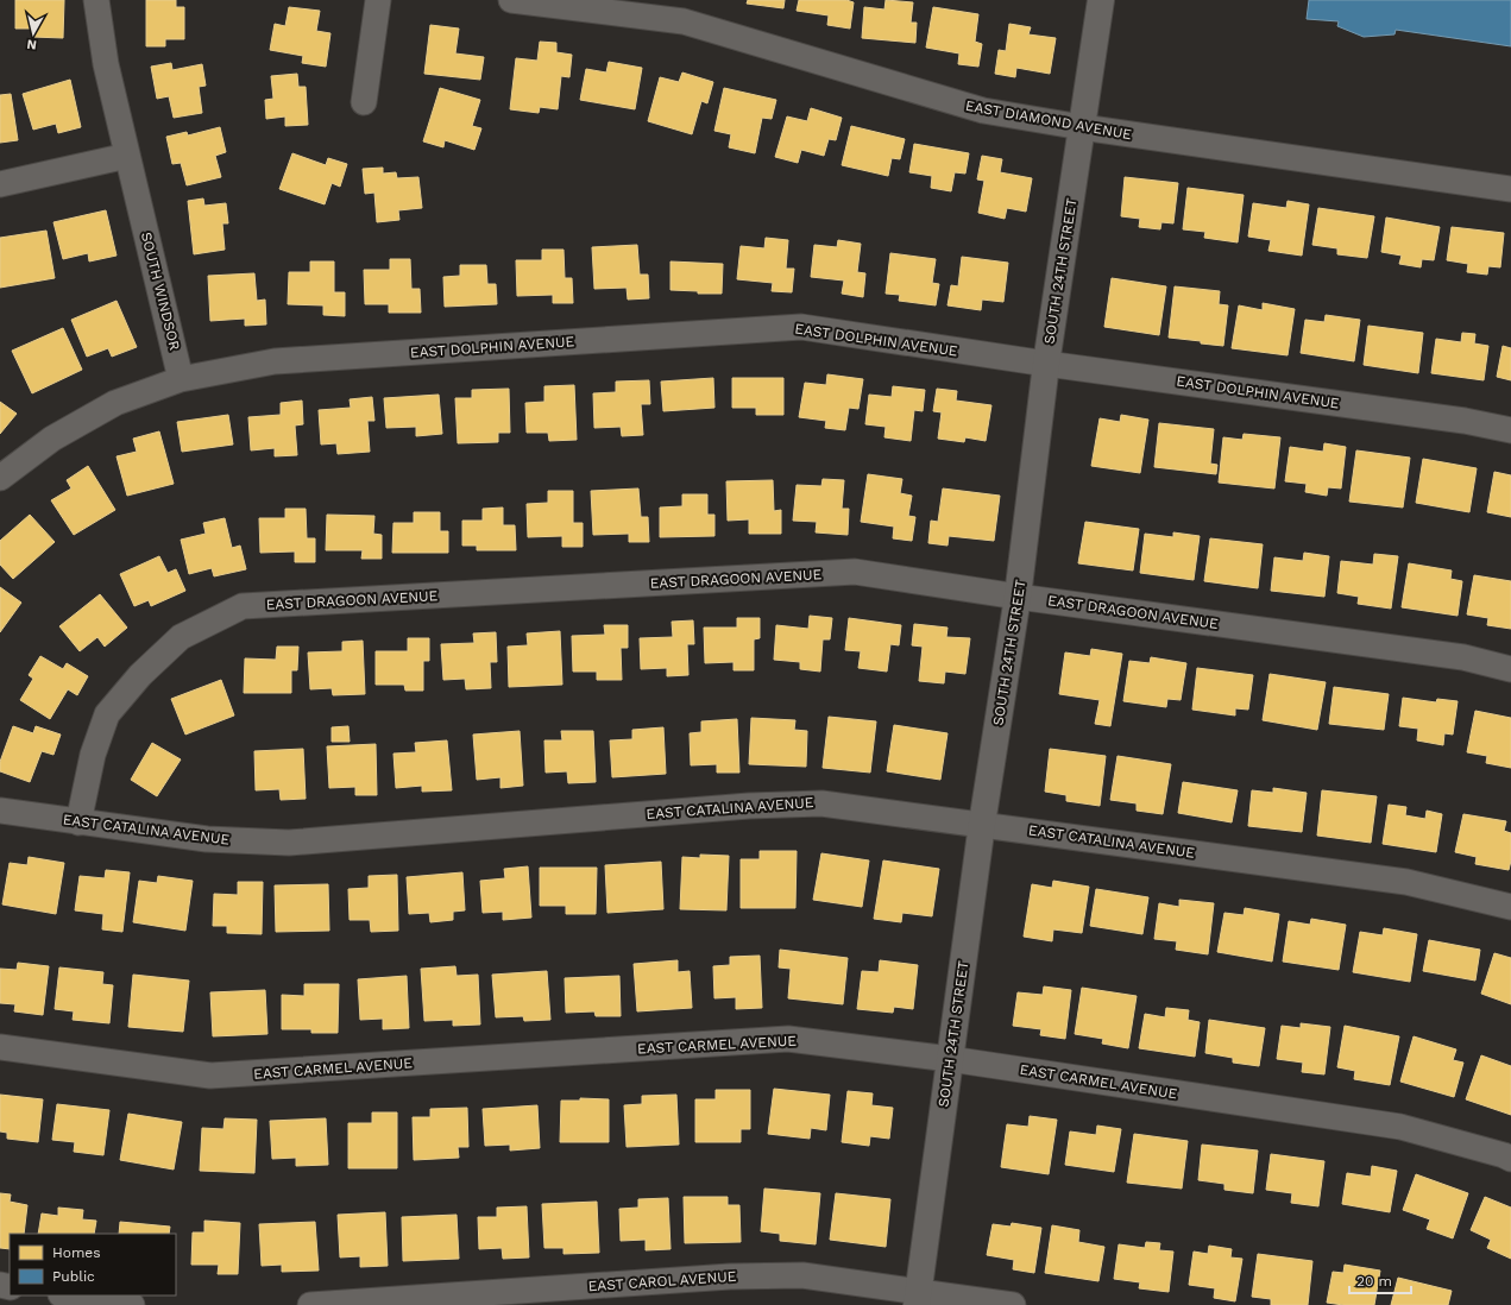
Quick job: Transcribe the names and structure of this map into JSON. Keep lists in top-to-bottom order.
{
  "streets": {
    "street": [
      "EAST DIAMOND AVENUE",
      "SOUTH 24TH STREET",
      "SOUTH WINDSOR",
      "EAST DOLPHIN AVENUE",
      "EAST DRAGOON AVENUE",
      "EAST CATALINA AVENUE",
      "EAST CARMEL AVENUE",
      "EAST CAROL AVENUE"
    ]
  },
  "crossings": [
    ["EAST DIAMOND AVENUE", "SOUTH 24TH STREET"],
    ["SOUTH 24TH STREET", "EAST DOLPHIN AVENUE"],
    ["SOUTH 24TH STREET", "EAST DRAGOON AVENUE"],
    ["SOUTH 24TH STREET", "EAST CATALINA AVENUE"],
    ["SOUTH 24TH STREET", "EAST CARMEL AVENUE"],
    ["SOUTH 24TH STREET", "EAST CAROL AVENUE"],
    ["SOUTH WINDSOR", "EAST DOLPHIN AVENUE"],
    ["EAST DRAGOON AVENUE", "EAST CATALINA AVENUE"]
  ],
  "legend": ["Homes", "Public"],
  "scale_bar": "20 m",
  "north": "bottom"
}
